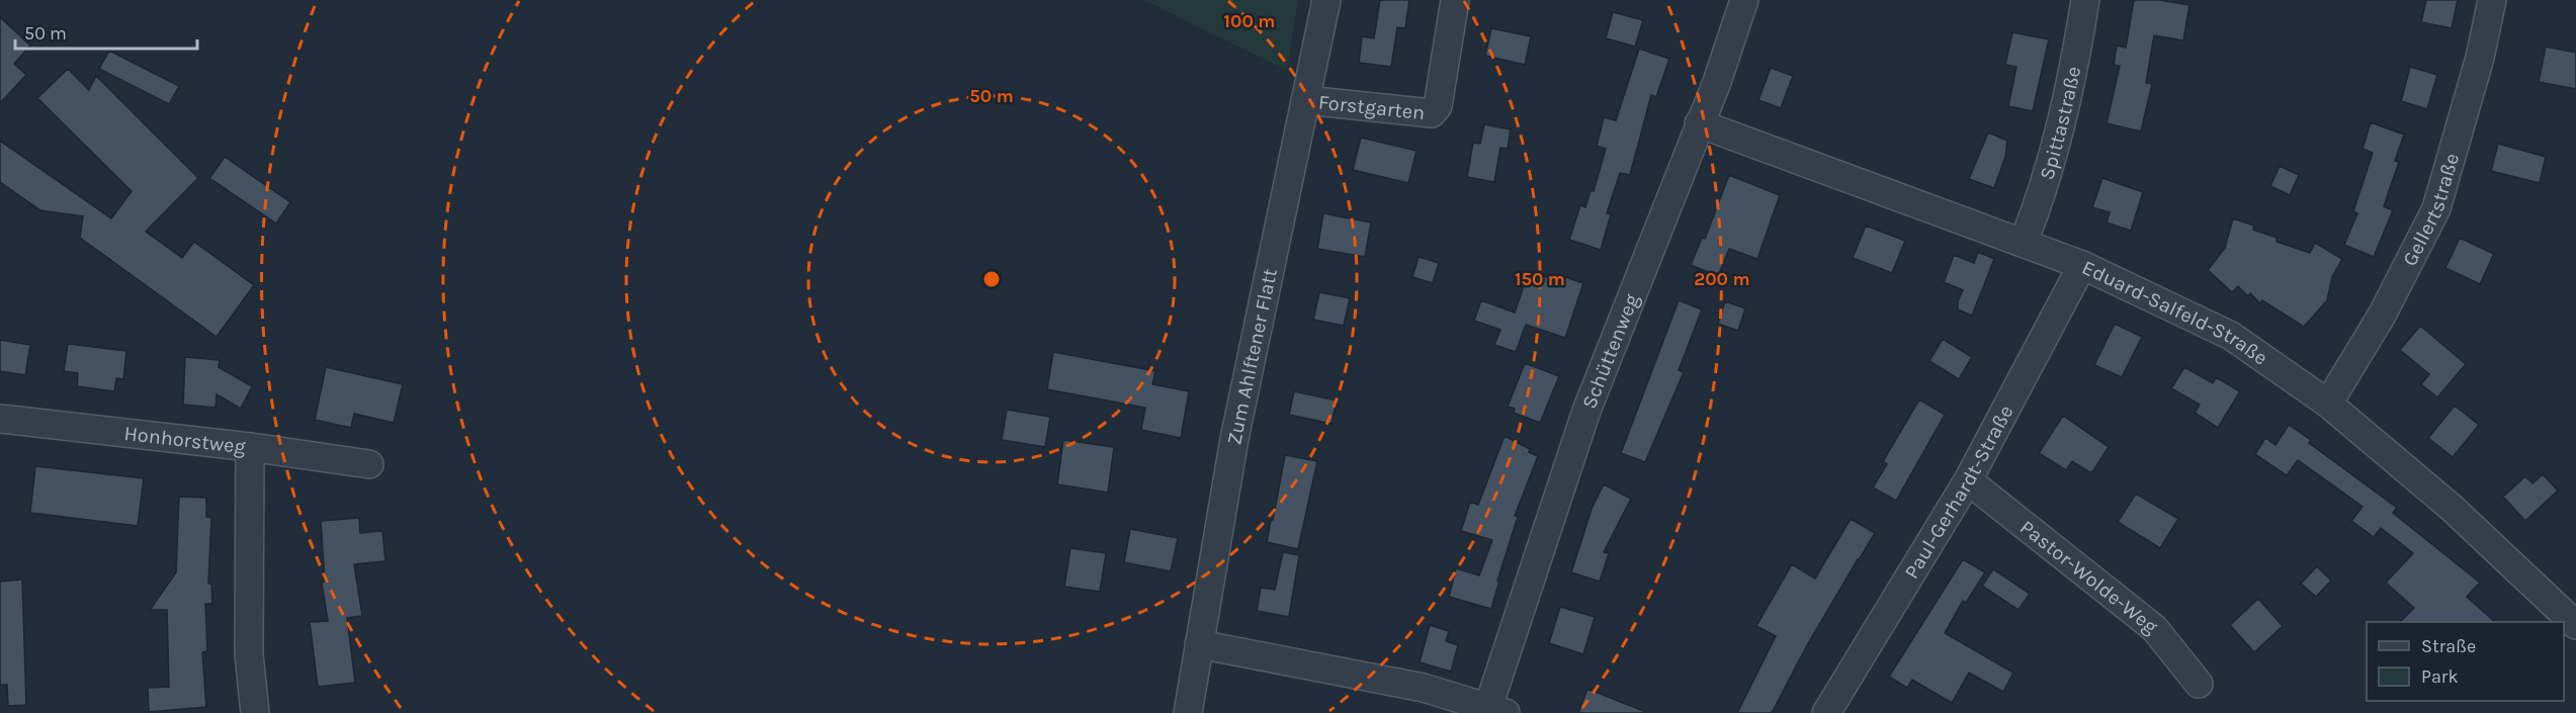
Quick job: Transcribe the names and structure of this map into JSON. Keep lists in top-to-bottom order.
{
  "streets": {
    "street": [
      "Forstgarten",
      "Spittastraße",
      "Gellertstraße",
      "Eduard-Salfeld-Straße",
      "Schüttenweg",
      "Zum Ahlftener Flatt",
      "Honhorstweg",
      "Paul-Gerhardt-Straße",
      "Pastor-Wolde-Weg"
    ]
  },
  "crossings": [
    ["Forstgarten", "Zum Ahlftener Flatt"],
    ["Spittastraße", "Eduard-Salfeld-Straße"],
    ["Gellertstraße", "Eduard-Salfeld-Straße"],
    ["Eduard-Salfeld-Straße", "Schüttenweg"],
    ["Eduard-Salfeld-Straße", "Paul-Gerhardt-Straße"],
    ["Paul-Gerhardt-Straße", "Pastor-Wolde-Weg"]
  ],
  "legend": ["Straße", "Park"],
  "scale_bar": "50 m",
  "rings": [
    "100 m",
    "50 m",
    "150 m",
    "200 m"
  ]
}
